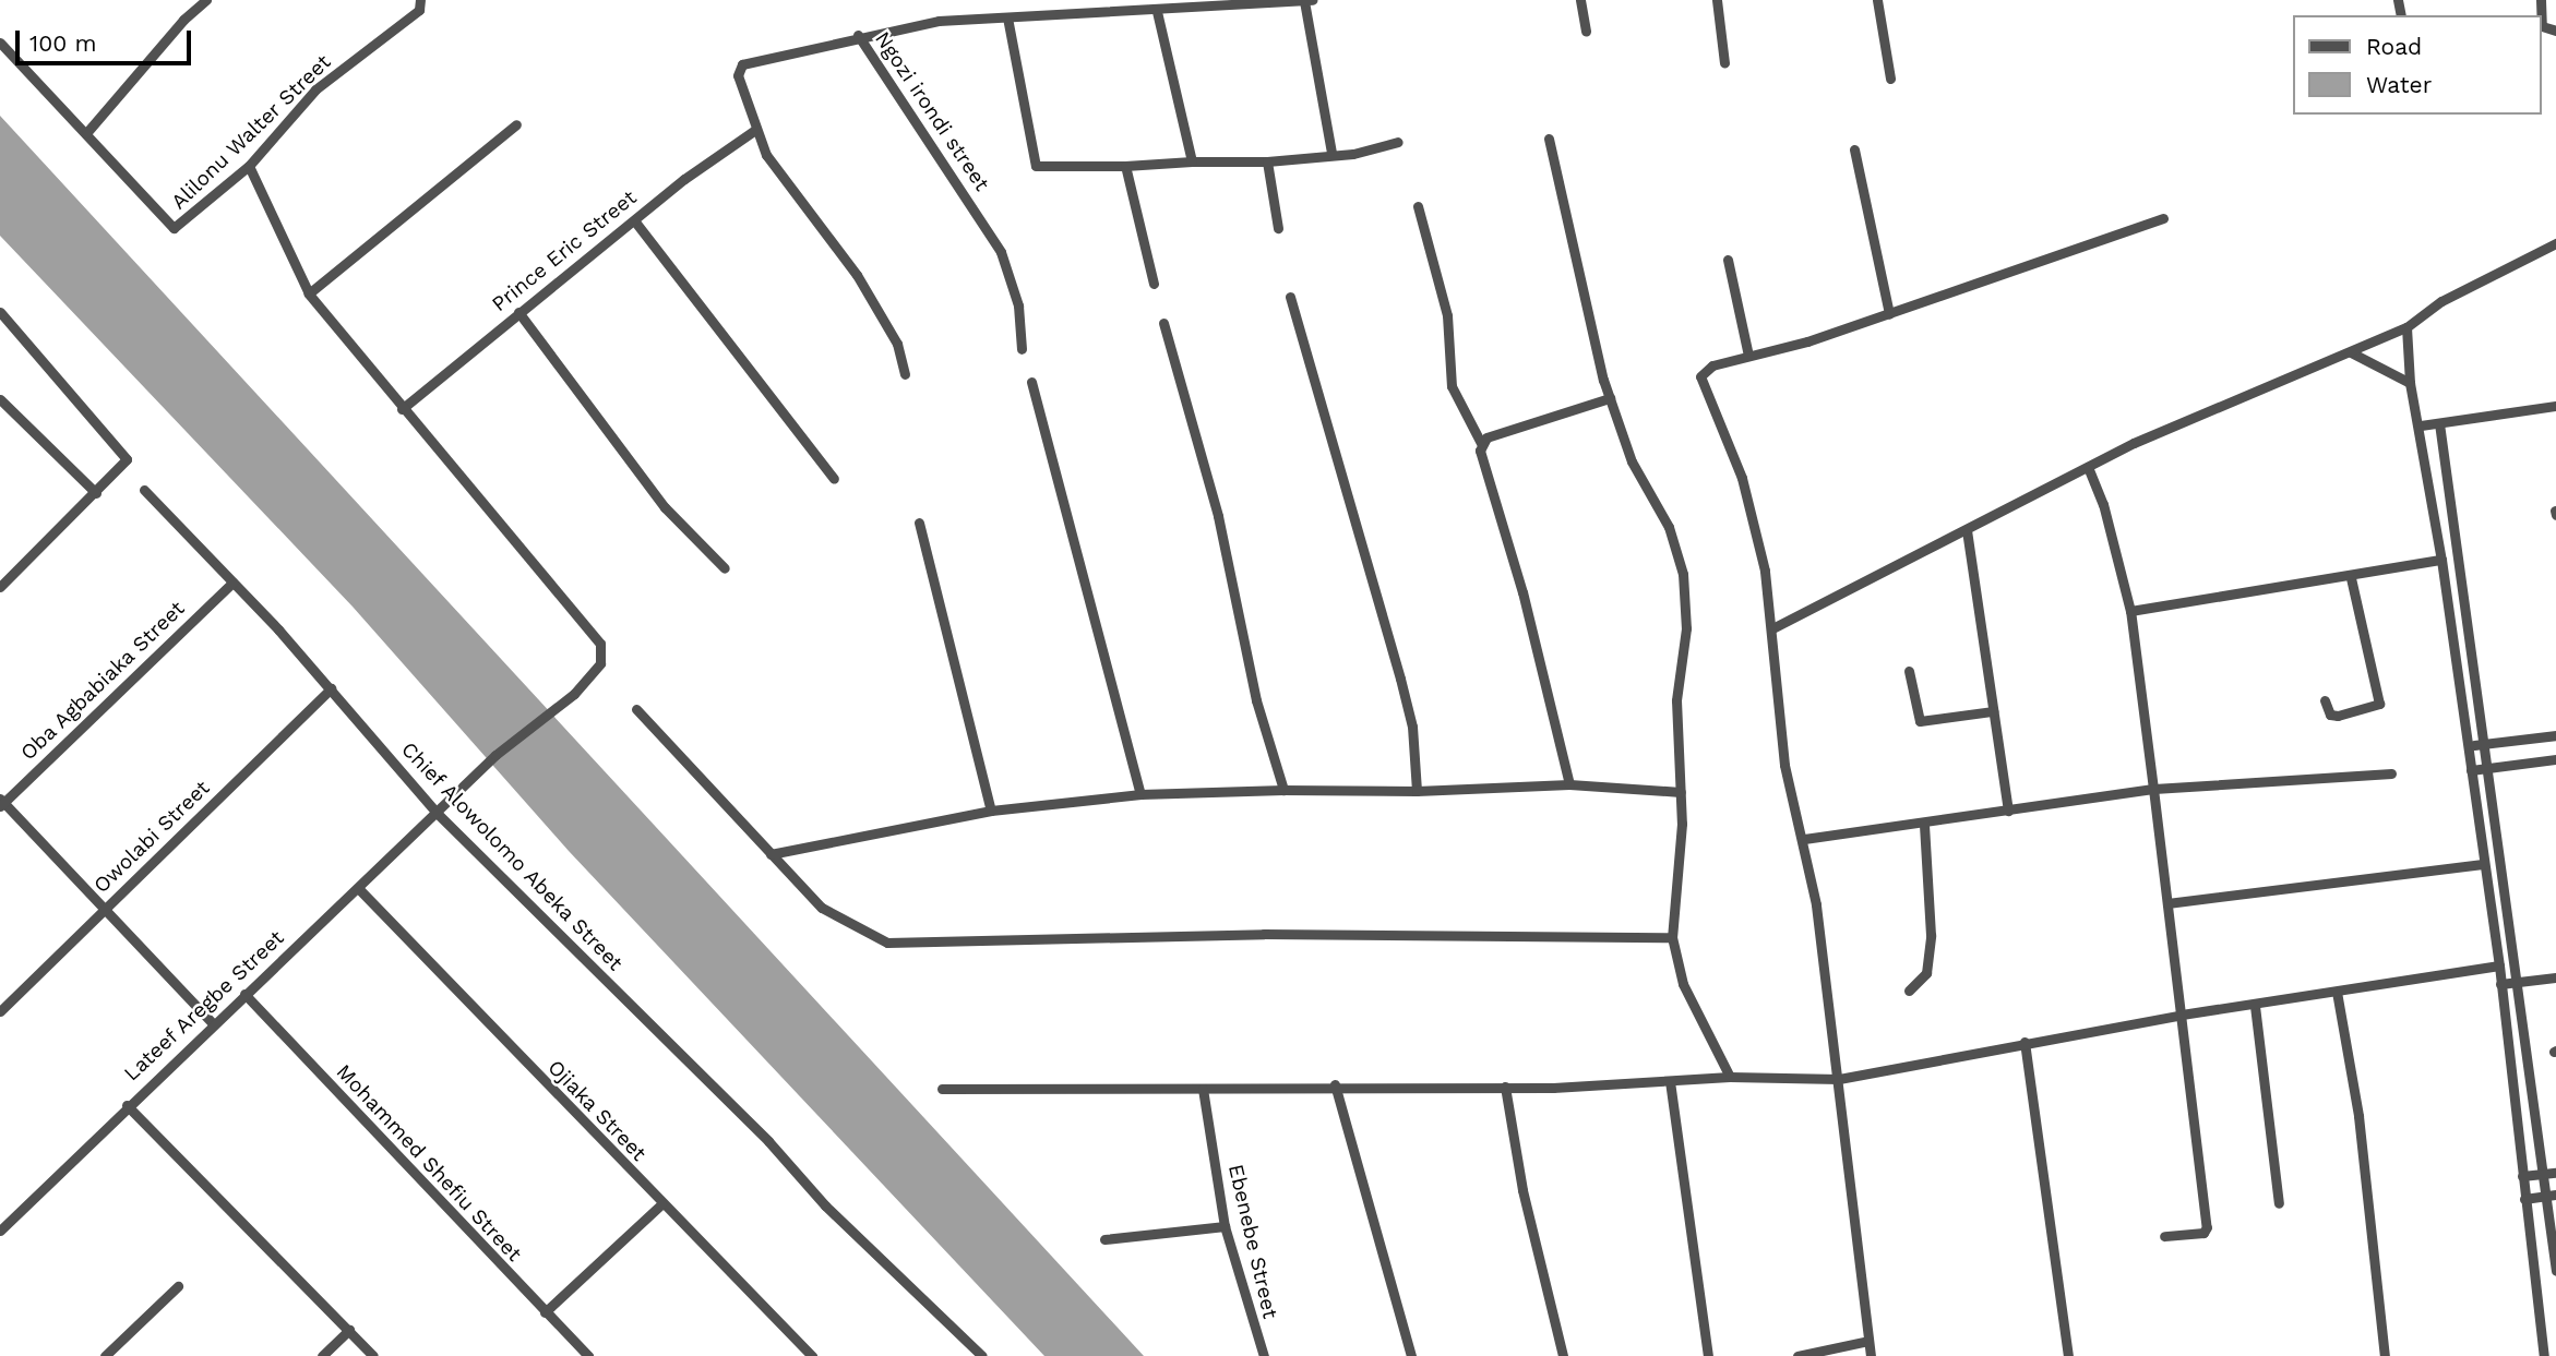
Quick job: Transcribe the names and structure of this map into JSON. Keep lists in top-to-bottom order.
{
  "streets": {
    "street": [
      "Ngozi irondi street",
      "Alilonu Walter Street",
      "Prince Eric Street",
      "Oba Agbabiaka Street",
      "Owolabi Street",
      "Chief Alowolomo Abeka Street",
      "Lateef Aregbe Street",
      "Ojiaka Street",
      "Mohammed Shefiu Street",
      "Ebenebe Street"
    ]
  },
  "crossings": [
    ["Alilonu Walter Street", "Lateef Aregbe Street"],
    ["Prince Eric Street", "Lateef Aregbe Street"],
    ["Oba Agbabiaka Street", "Chief Alowolomo Abeka Street"],
    ["Owolabi Street", "Chief Alowolomo Abeka Street"],
    ["Chief Alowolomo Abeka Street", "Lateef Aregbe Street"],
    ["Lateef Aregbe Street", "Ojiaka Street"],
    ["Lateef Aregbe Street", "Mohammed Shefiu Street"]
  ],
  "legend": ["Road", "Water"],
  "scale_bar": "100 m"
}
